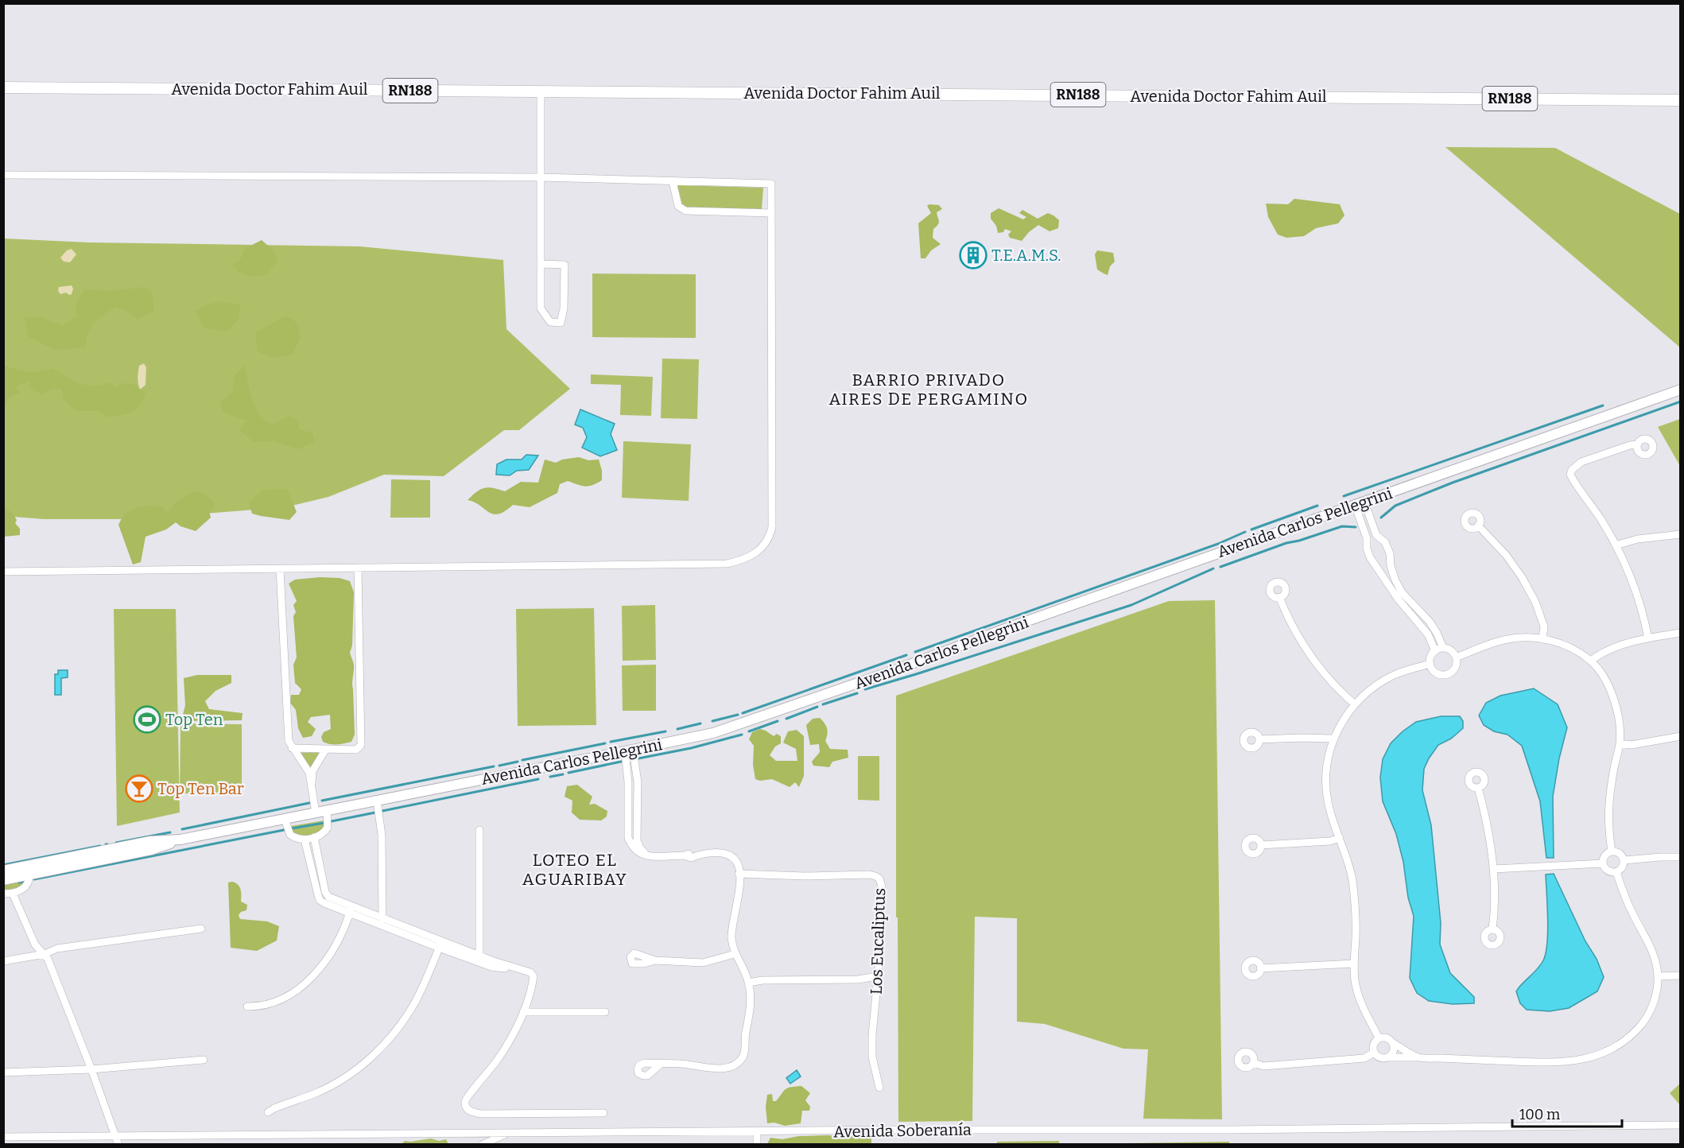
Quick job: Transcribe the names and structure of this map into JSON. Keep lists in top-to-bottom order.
{
  "streets": {
    "highway": ["Avenida Doctor Fahim Auil", "RN188"],
    "main road": ["Avenida Carlos Pellegrini"],
    "street": ["Los Eucaliptus", "Avenida Soberanía"]
  },
  "districts": ["BARRIO PRIVADO AIRES DE PERGAMINO", "LOTEO EL AGUARIBAY"],
  "places": {
    "building": ["T.E.A.M.S."],
    "sports": ["Top Ten"],
    "bar": ["Top Ten Bar"]
  },
  "scale_bar": "100 m"
}
